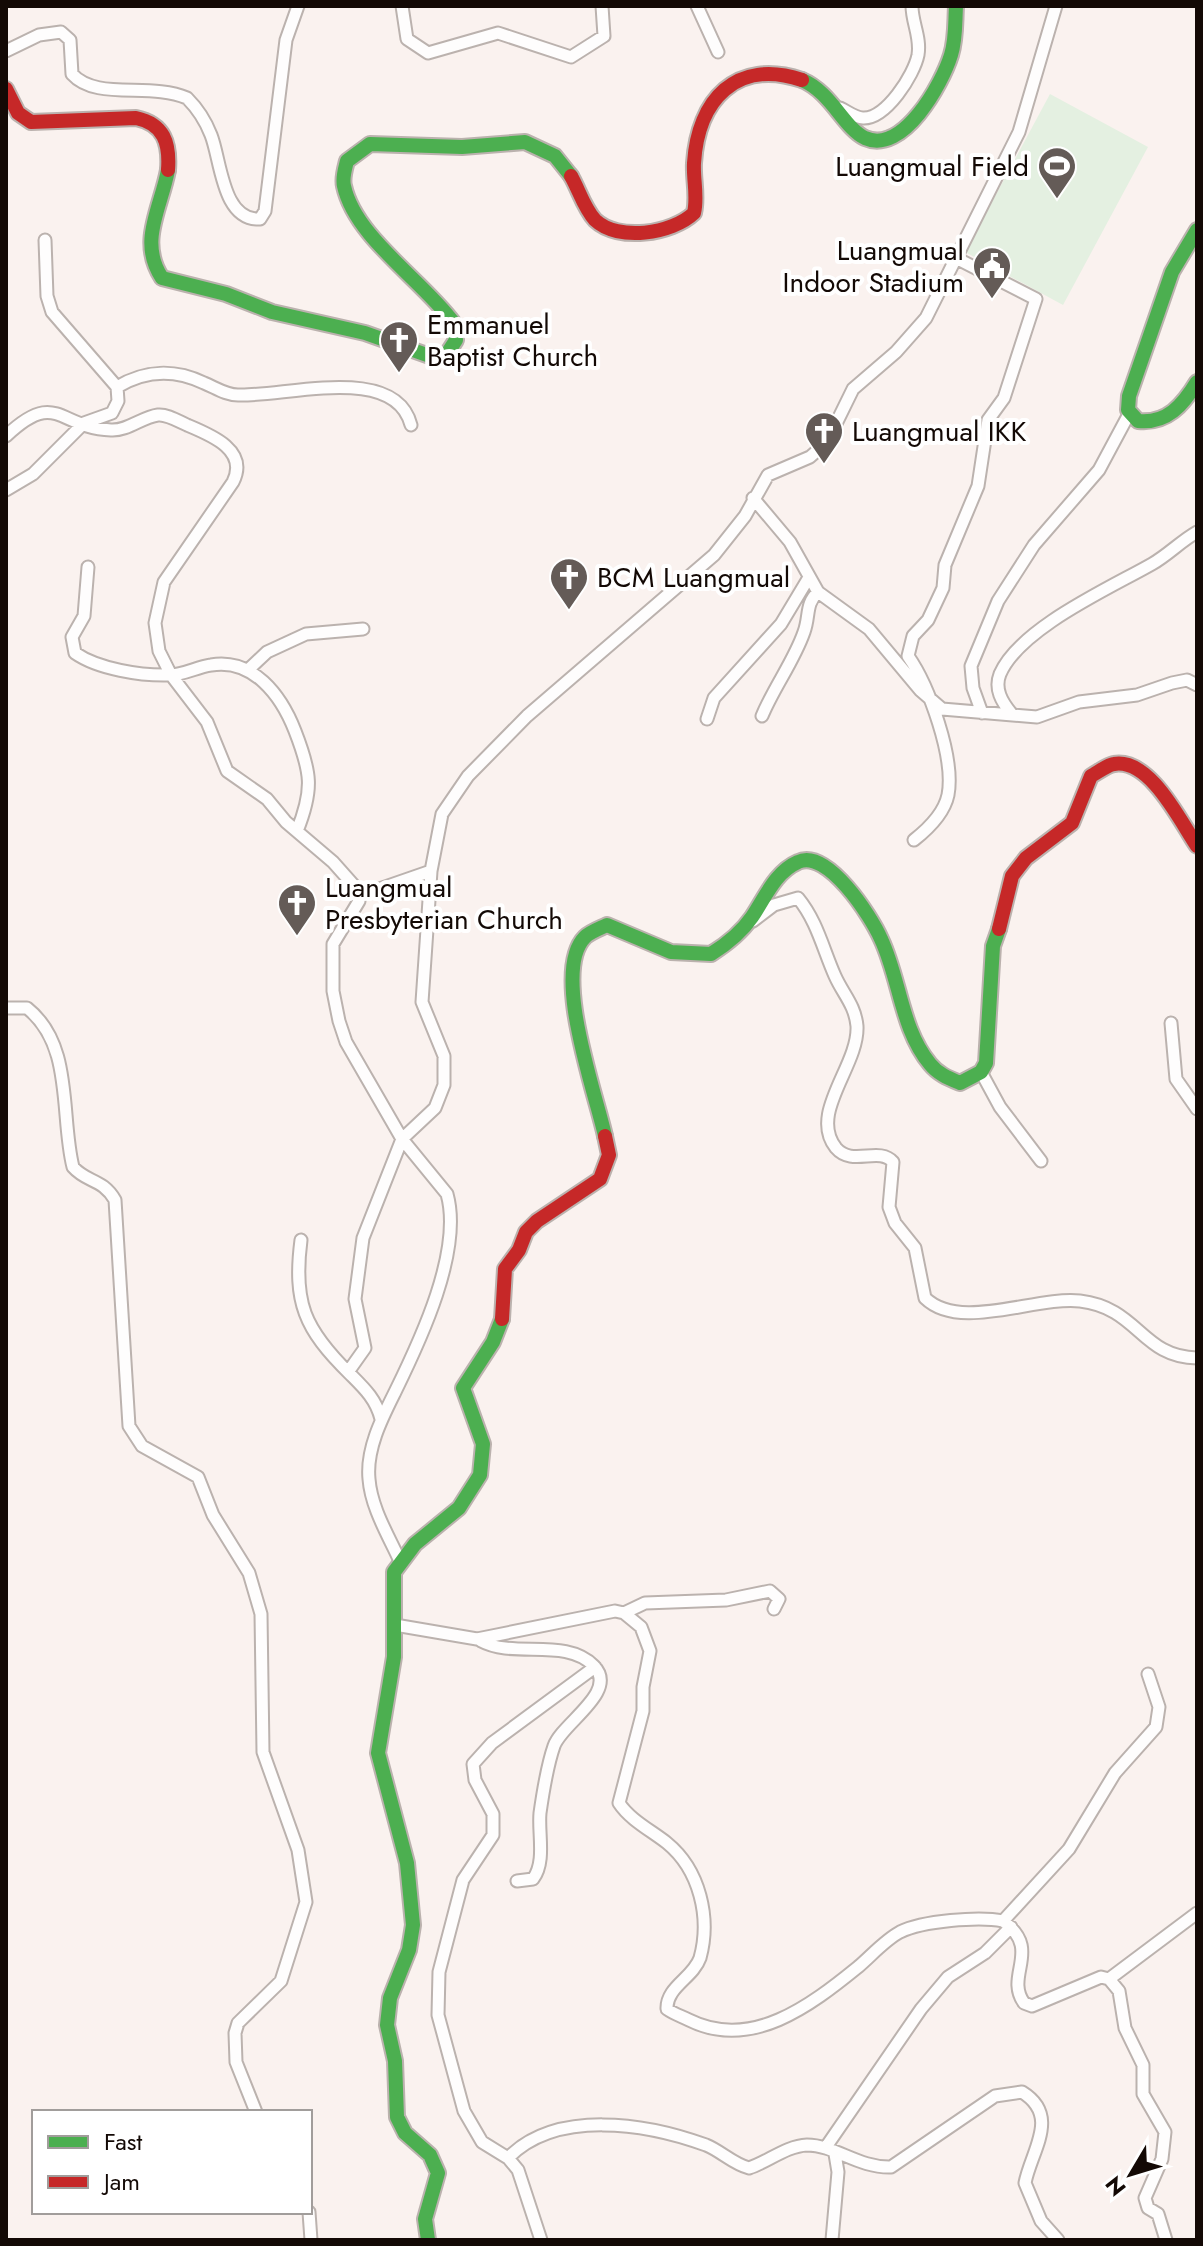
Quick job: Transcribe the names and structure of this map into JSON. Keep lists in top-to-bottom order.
{
  "places": {
    "sports": ["Luangmual Field"],
    "public building": ["Luangmual Indoor Stadium"],
    "church": [
      "Emmanuel Baptist Church",
      "Luangmual IKK",
      "BCM Luangmual",
      "Luangmual Presbyterian Church"
    ]
  },
  "legend": ["Fast", "Jam"],
  "north": "bottom left"
}
